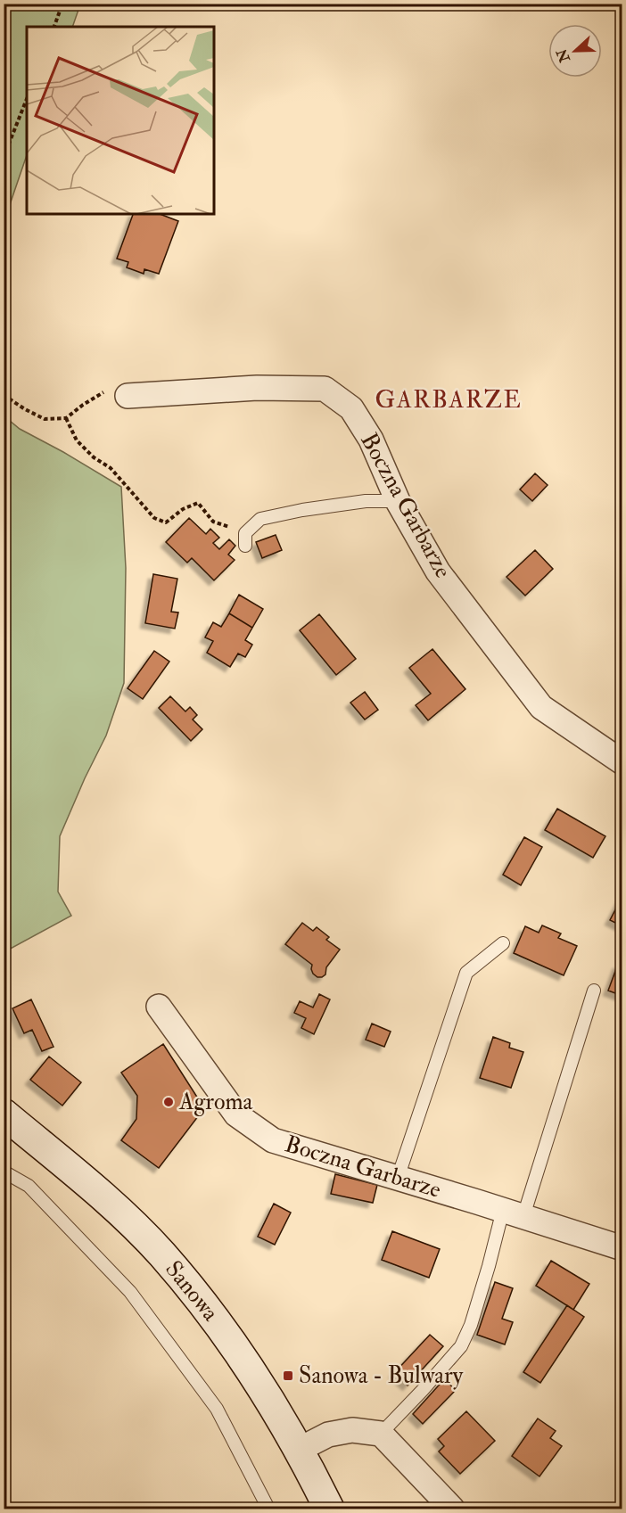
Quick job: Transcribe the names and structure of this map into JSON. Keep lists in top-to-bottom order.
{
  "streets": {
    "main road": ["Sanowa"],
    "street": ["Boczna Garbarze"]
  },
  "districts": ["GARBARZE"],
  "places": {
    "other": ["Agroma"],
    "transit": ["Sanowa - Bulwary"]
  },
  "north": "left"
}
